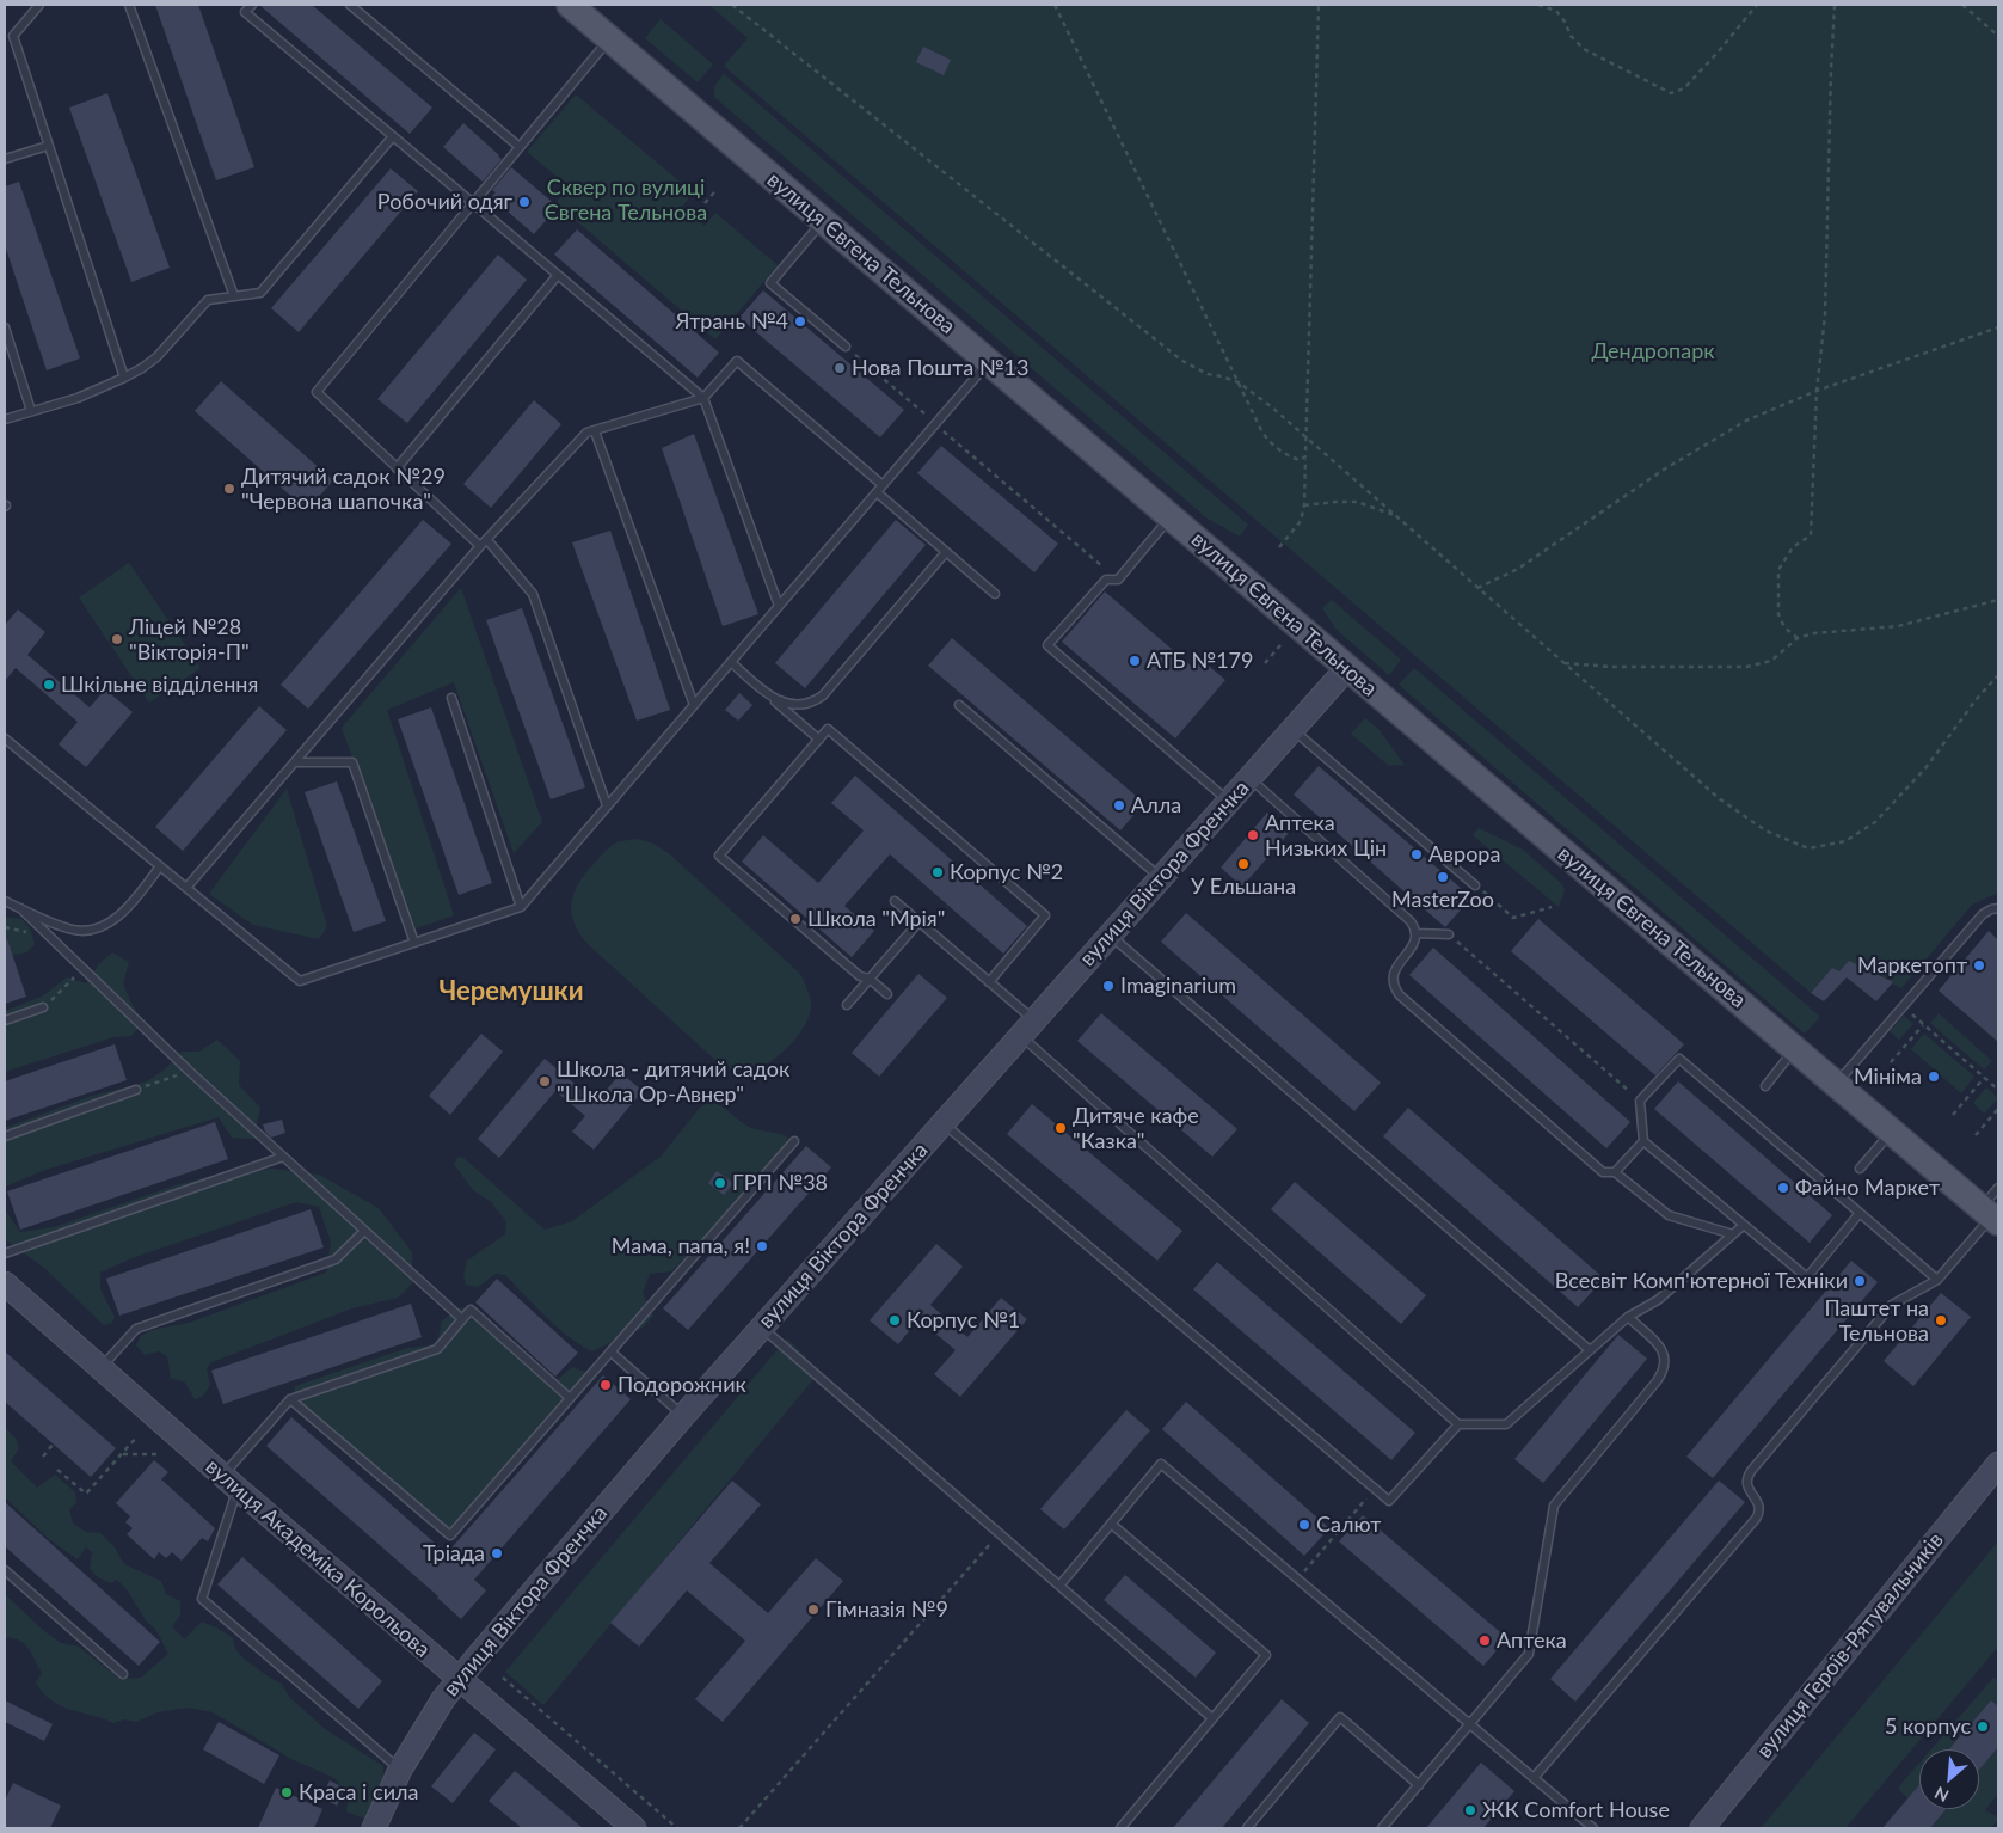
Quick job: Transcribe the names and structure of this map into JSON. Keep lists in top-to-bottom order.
{
  "streets": {
    "main road": ["вулиця Євгена Тельнова"],
    "street": ["вулиця Віктора Френчка", "вулиця Академіка Корольова", "вулиця Героїв-Рятувальників"]
  },
  "crossings": [
    ["вулиця Євгена Тельнова", "вулиця Віктора Френчка"],
    ["вулиця Віктора Френчка", "вулиця Академіка Корольова"]
  ],
  "districts": ["Черемушки"],
  "parks": ["Сквер по вулиці Євгена Тельнова", "Дендропарк"],
  "places": [
    "Робочий одяг",
    "Ятрань №4",
    "Нова Пошта №13",
    "Дитячий садок №29 \"Червона шапочка\"",
    "Ліцей №28 \"Вікторія-П\"",
    "АТБ №179",
    "Шкільне відділення",
    "Алла",
    "Аптека Низьких Цін",
    "Аврора",
    "У Ельшана",
    "Корпус №2",
    "MasterZoo",
    "Школа \"Мрія\"",
    "Маркетопт",
    "Imaginarium",
    "Мініма",
    "Школа - дитячий садок \"Школа Ор-Авнер\"",
    "Дитяче кафе \"Казка\"",
    "ГРП №38",
    "Файно Маркет",
    "Мама, папа, я!",
    "Всесвіт Комп'ютерної Техніки",
    "Корпус №1",
    "Паштет на Тельнова",
    "Подорожник",
    "Салют",
    "Тріада",
    "Гімназія №9",
    "Аптека",
    "5 корпус",
    "Краса і сила",
    "ЖК Comfort House"
  ],
  "north": "bottom left"
}
